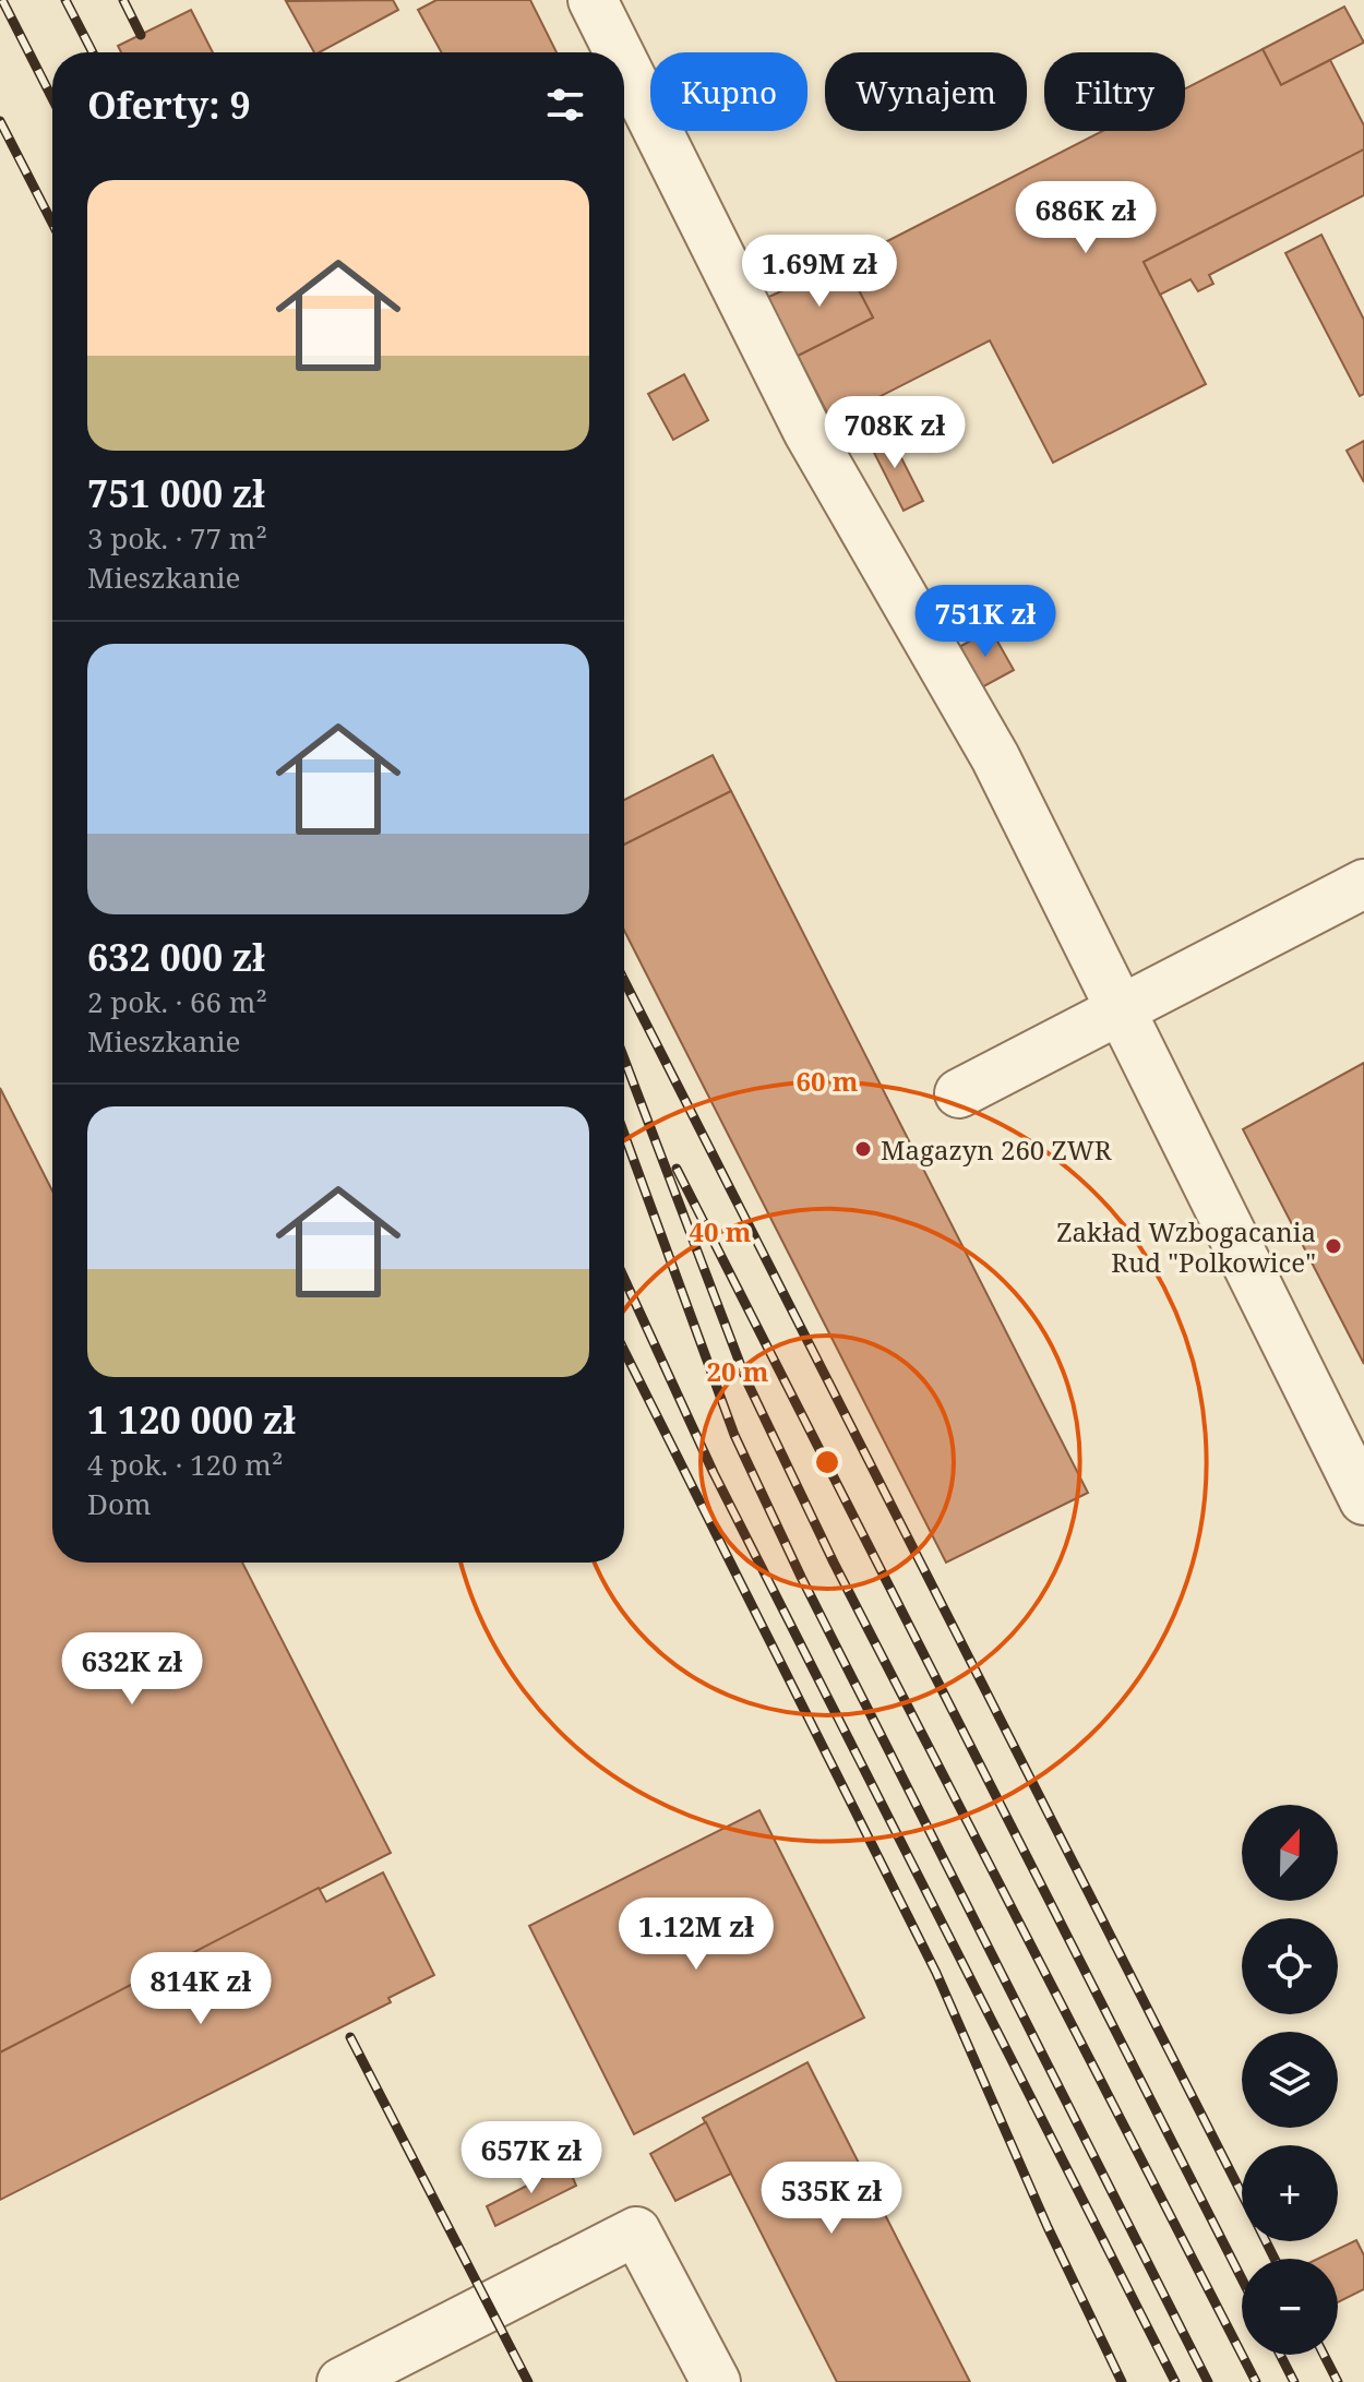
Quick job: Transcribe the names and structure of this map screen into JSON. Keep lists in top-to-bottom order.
{
  "places": ["Magazyn 260 ZWR", "Zakład Wzbogacania Rud \"Polkowice\""],
  "north": "top",
  "page": {
    "chip": ["Kupno", "Wynajem", "Filtry"],
    "heading": "Oferty: 9",
    "list": [
      {
        "name": "751 000 zł",
        "note": "3 pok. · 77 m² · Mieszkanie"
      },
      {
        "name": "632 000 zł",
        "note": "2 pok. · 66 m² · Mieszkanie"
      },
      {
        "name": "1 120 000 zł",
        "note": "4 pok. · 120 m² · Dom"
      }
    ],
    "price": [
      "686K zł",
      "1.69M zł",
      "708K zł",
      "751K zł",
      "632K zł",
      "1.12M zł",
      "814K zł",
      "657K zł",
      "535K zł"
    ],
    "map_buttons": ["+", "−"]
  },
  "rings": ["60 m", "40 m", "20 m"]
}
